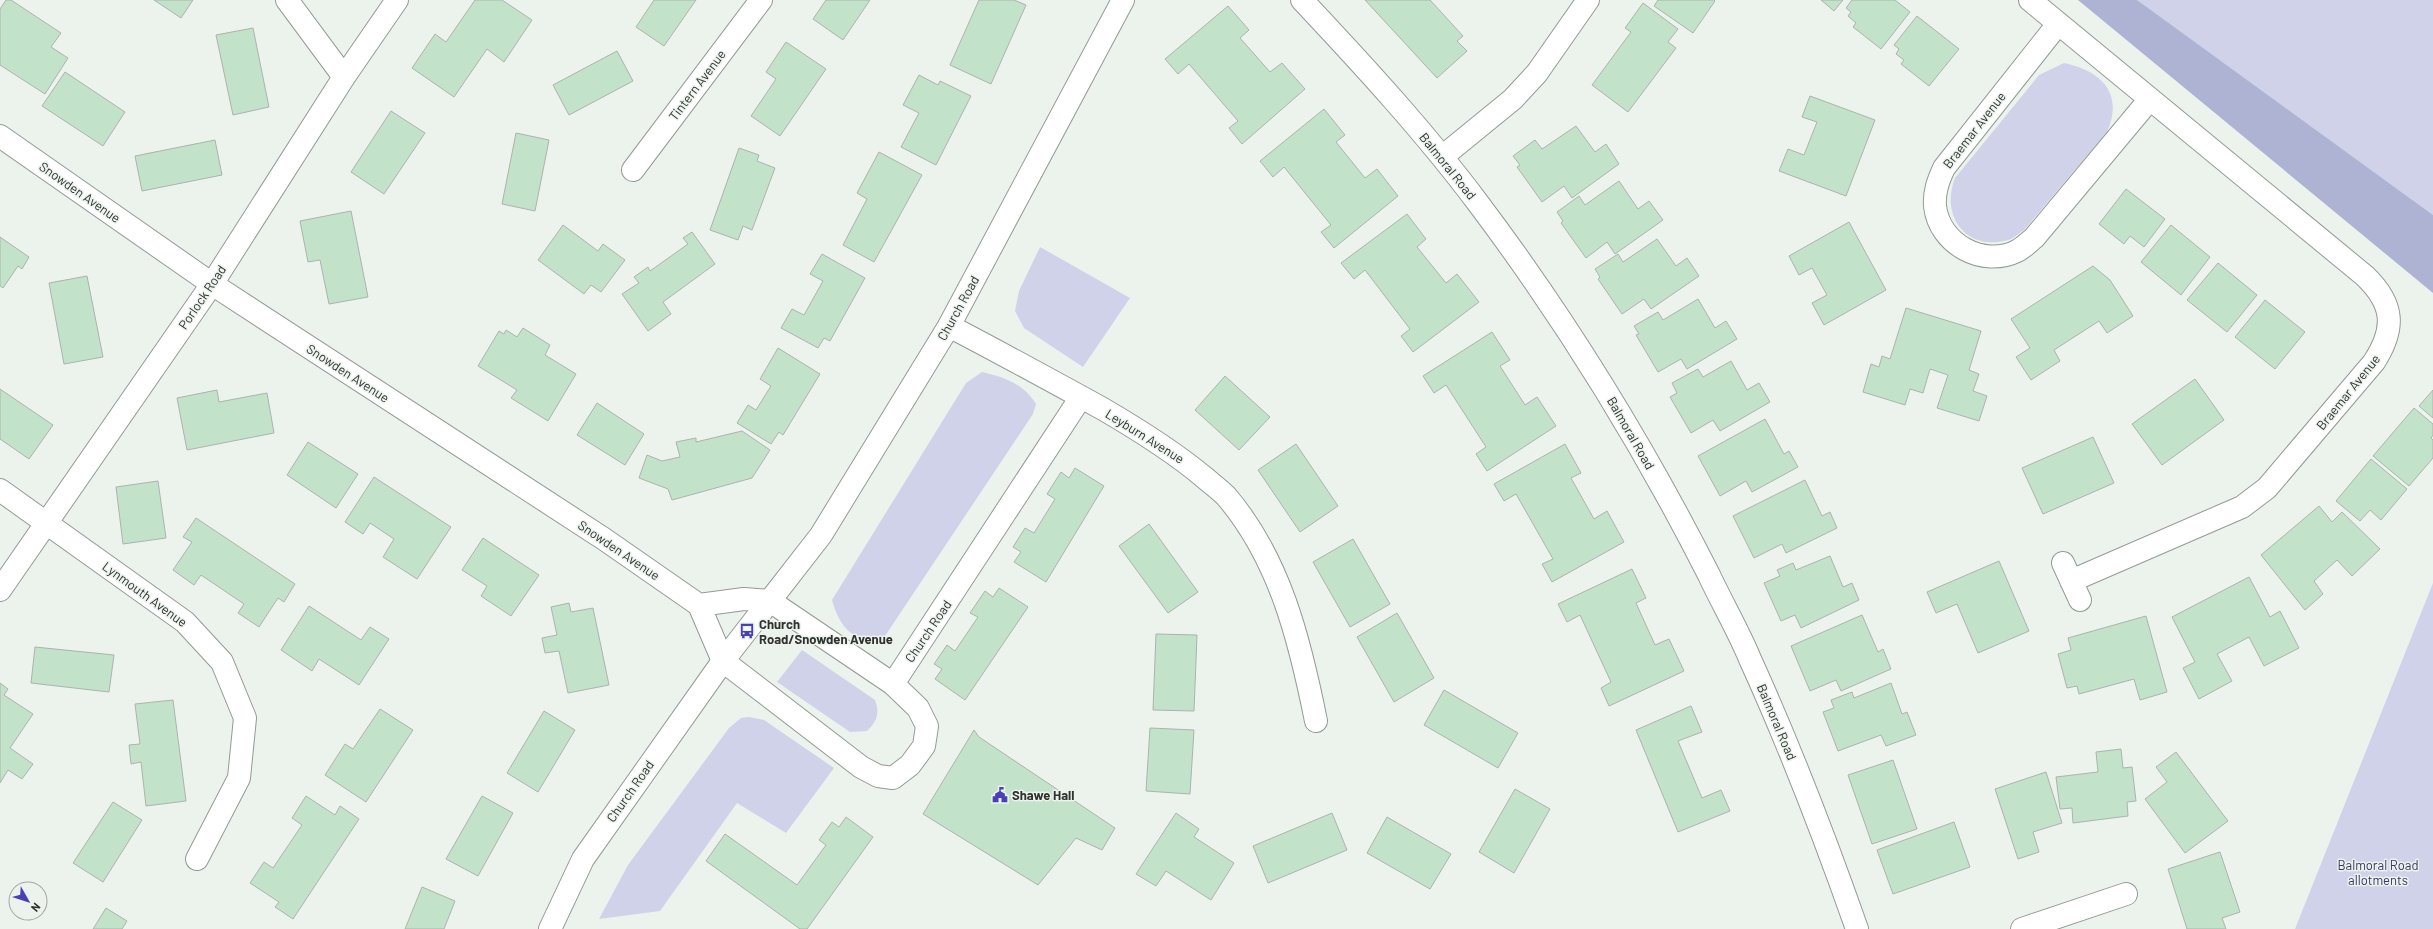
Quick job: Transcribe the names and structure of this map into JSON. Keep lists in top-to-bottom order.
{
  "streets": {
    "street": [
      "Tintern Avenue",
      "Braemar Avenue",
      "Balmoral Road",
      "Snowden Avenue",
      "Porlock Road",
      "Church Road",
      "Leyburn Avenue",
      "Lynmouth Avenue"
    ]
  },
  "crossings": [
    ["Snowden Avenue", "Porlock Road"],
    ["Porlock Road", "Lynmouth Avenue"],
    ["Church Road", "Leyburn Avenue"]
  ],
  "parks": ["Balmoral Road allotments"],
  "places": {
    "bus stop": ["Church Road/Snowden Avenue"],
    "public building": ["Shawe Hall"]
  },
  "north": "bottom right"
}
